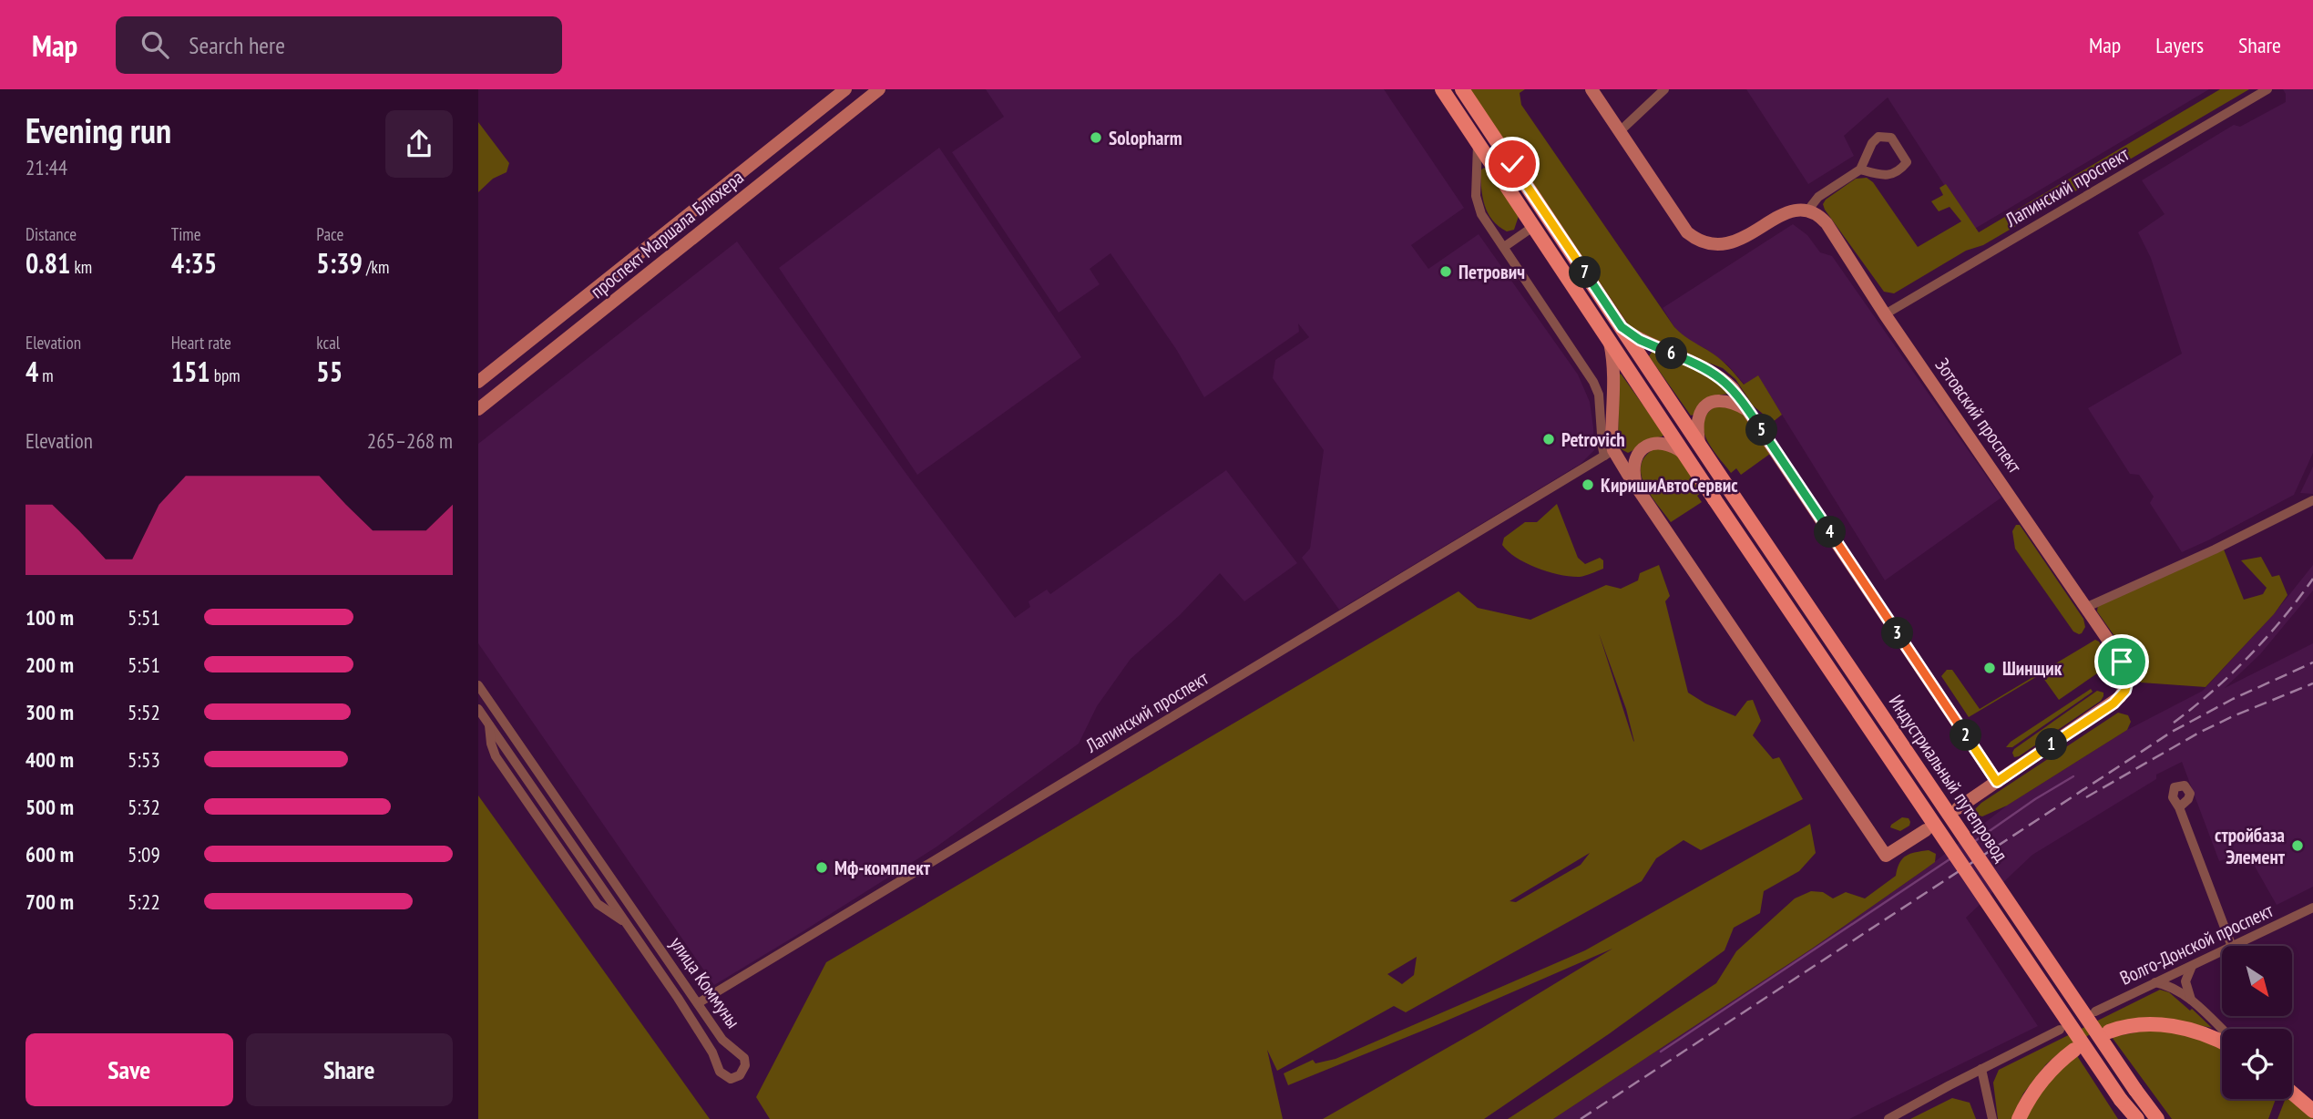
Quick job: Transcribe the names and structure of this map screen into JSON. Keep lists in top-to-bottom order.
{
  "streets": {
    "main road": ["Индустриальный путепровод"],
    "street": [
      "Лапинский проспект",
      "проспект Маршала Блюхера",
      "Зотовский проспект",
      "Волго-Донской проспект",
      "улица Коммуны"
    ]
  },
  "crossings": [
    ["Лапинский проспект", "Зотовский проспект"],
    ["Лапинский проспект", "улица Коммуны"]
  ],
  "places": [
    "Solopharm",
    "Петрович",
    "Petrovich",
    "КиришиАвтоСервис",
    "Шинщик",
    "стройбаза Элемент",
    "Мф-комплект"
  ],
  "north": "bottom right",
  "page": {
    "header": "Map",
    "search": "Search here",
    "nav": ["Map", "Layers", "Share"],
    "heading": ["Evening run", "21:44"],
    "stats": [
      ["Distance", "0.81 km"],
      ["Time", "4:35"],
      ["Pace", "5:39 /km"],
      ["Elevation", "4 m"],
      ["Heart rate", "151 bpm"],
      ["kcal", "55"]
    ],
    "pins": [
      "7",
      "6",
      "5",
      "4",
      "3",
      "2",
      "1"
    ],
    "chart": ["Elevation", "265–268 m"],
    "list": [
      {
        "name": "100 m",
        "note": "5:51"
      },
      {
        "name": "200 m",
        "note": "5:51"
      },
      {
        "name": "300 m",
        "note": "5:52"
      },
      {
        "name": "400 m",
        "note": "5:53"
      },
      {
        "name": "500 m",
        "note": "5:32"
      },
      {
        "name": "600 m",
        "note": "5:09"
      },
      {
        "name": "700 m",
        "note": "5:22"
      }
    ],
    "buttons": ["Save", "Share"]
  }
}
